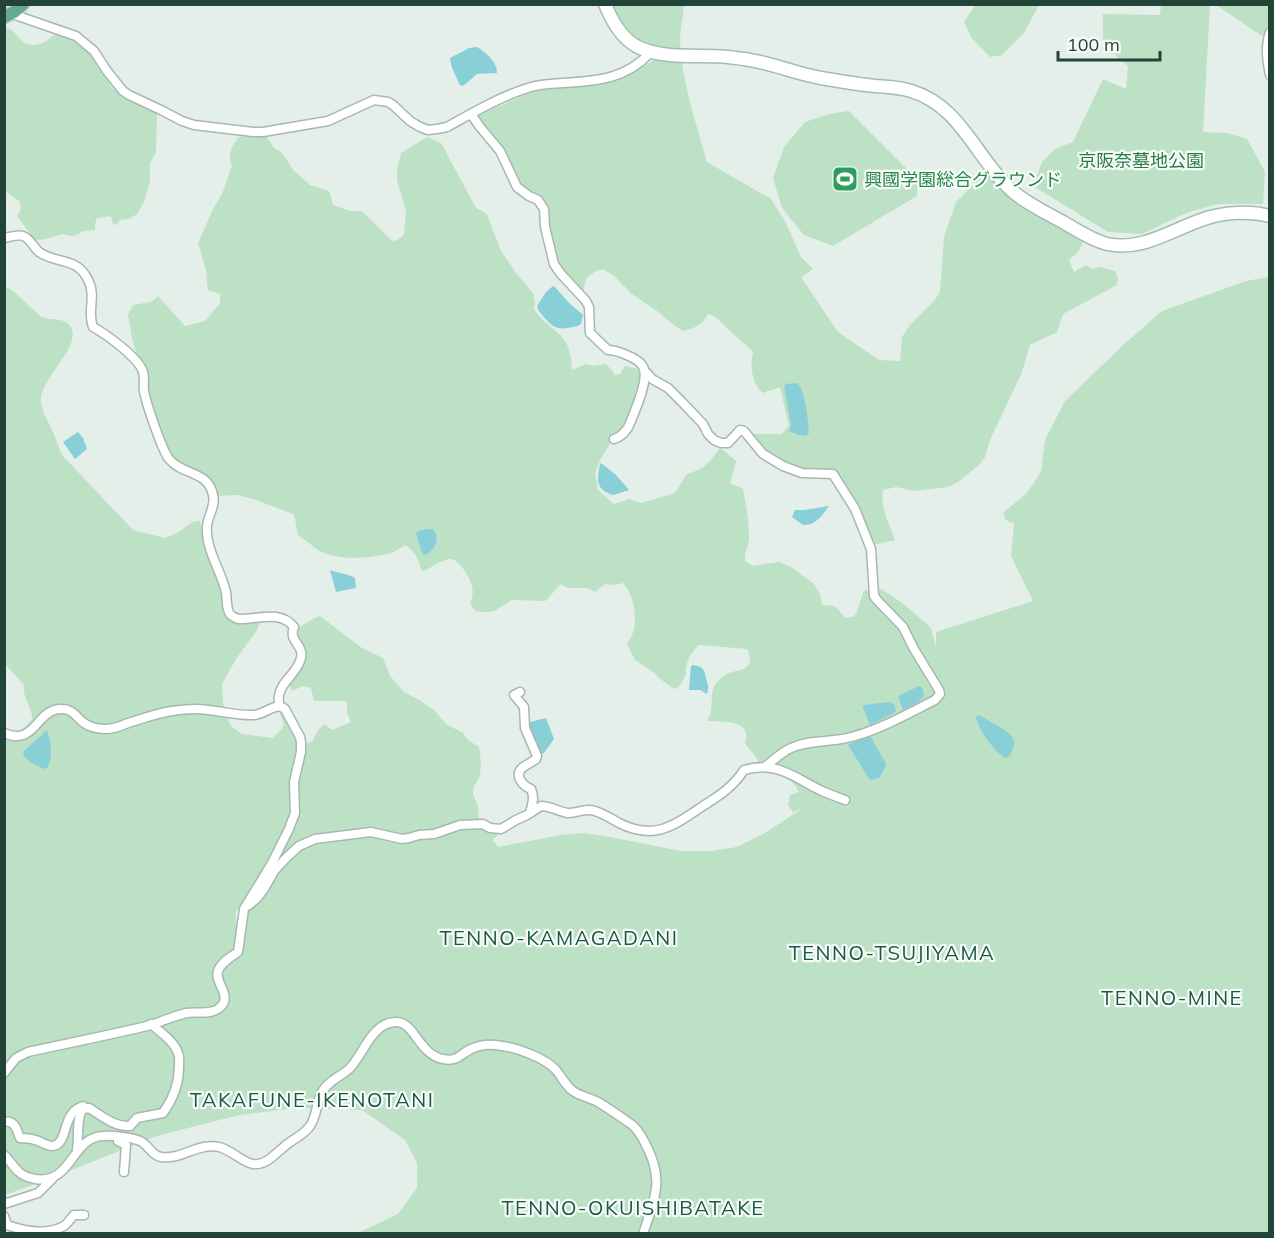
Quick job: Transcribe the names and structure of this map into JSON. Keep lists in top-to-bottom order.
{
  "districts": [
    "TENNO-KAMAGADANI",
    "TENNO-TSUJIYAMA",
    "TENNO-MINE",
    "TAKAFUNE-IKENOTANI",
    "TENNO-OKUISHIBATAKE"
  ],
  "parks": ["京阪奈墓地公園"],
  "places": {
    "sports": ["興國学園総合グラウンド"]
  },
  "scale_bar": "100 m"
}
